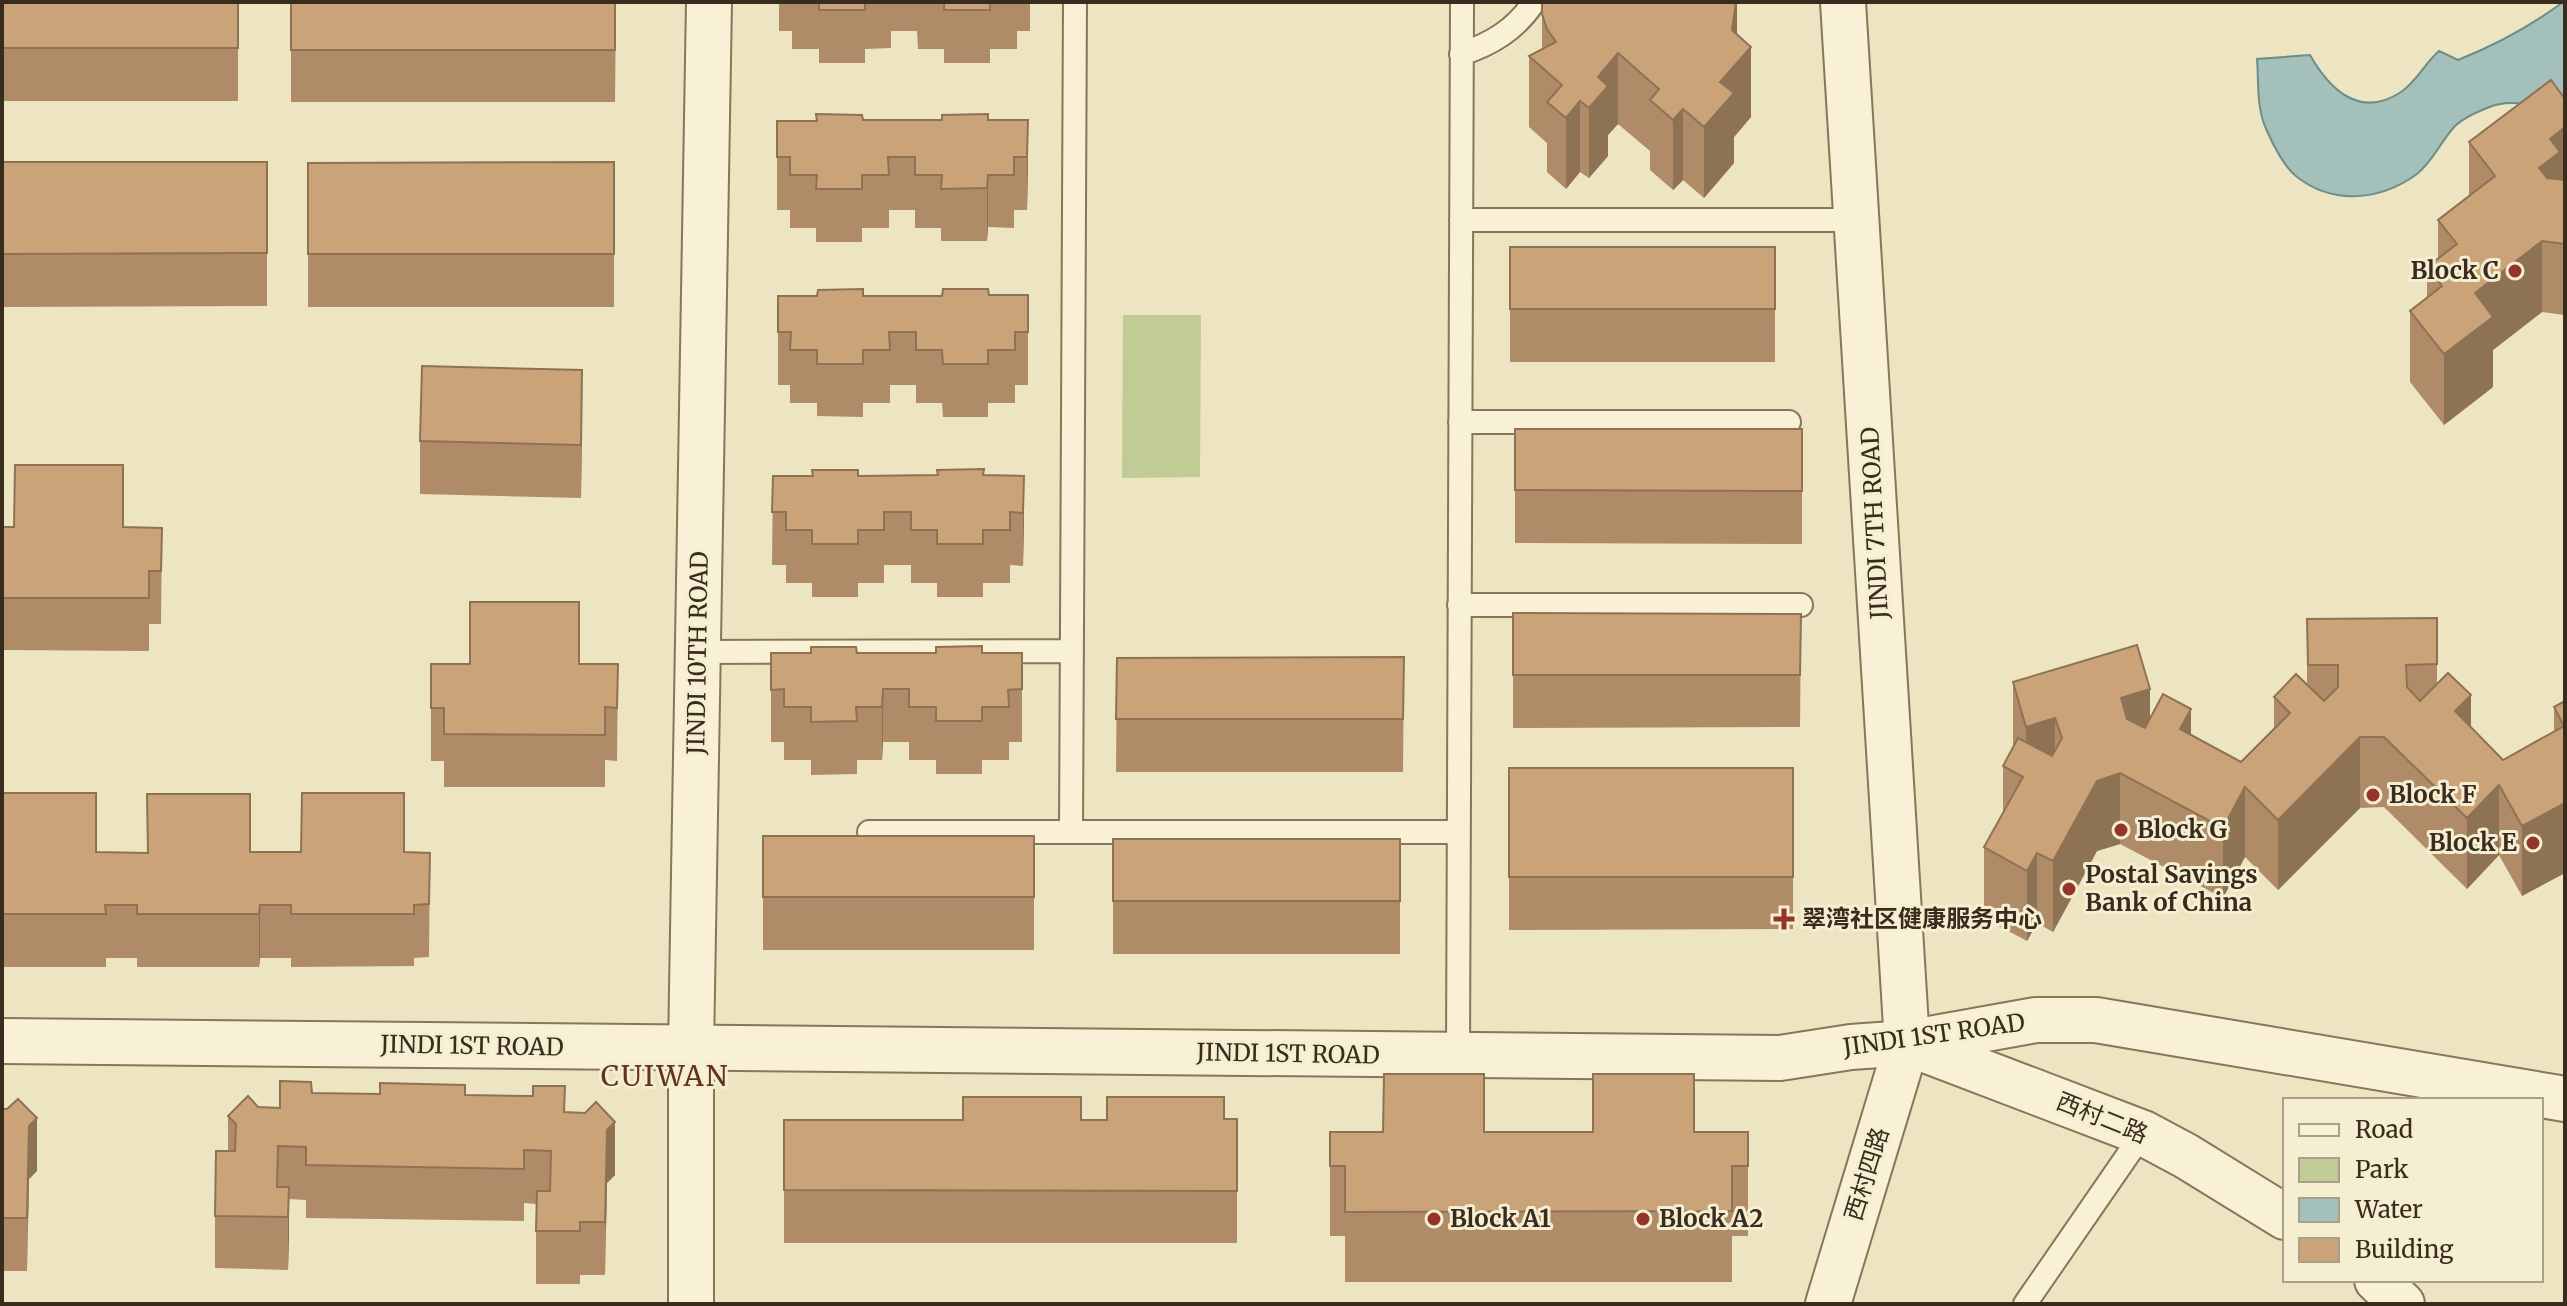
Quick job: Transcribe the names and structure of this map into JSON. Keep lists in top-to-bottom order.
{
  "streets": {
    "street": [
      "JINDI 7TH ROAD",
      "JINDI 10TH ROAD",
      "JINDI 1ST ROAD",
      "西村二路",
      "西村四路"
    ]
  },
  "crossings": [
    ["JINDI 7TH ROAD", "JINDI 1ST ROAD"],
    ["JINDI 7TH ROAD", "西村二路"],
    ["JINDI 7TH ROAD", "西村四路"],
    ["JINDI 10TH ROAD", "JINDI 1ST ROAD"],
    ["JINDI 1ST ROAD", "西村二路"],
    ["JINDI 1ST ROAD", "西村四路"],
    ["西村二路", "西村四路"]
  ],
  "districts": ["CUIWAN"],
  "places": {
    "other": [
      "Block C",
      "Block F",
      "Block G",
      "Block E",
      "Postal Savings Bank of China",
      "Block A1",
      "Block A2"
    ],
    "health": ["翠湾社区健康服务中心"]
  },
  "legend": [
    "Road",
    "Park",
    "Water",
    "Building"
  ]
}
